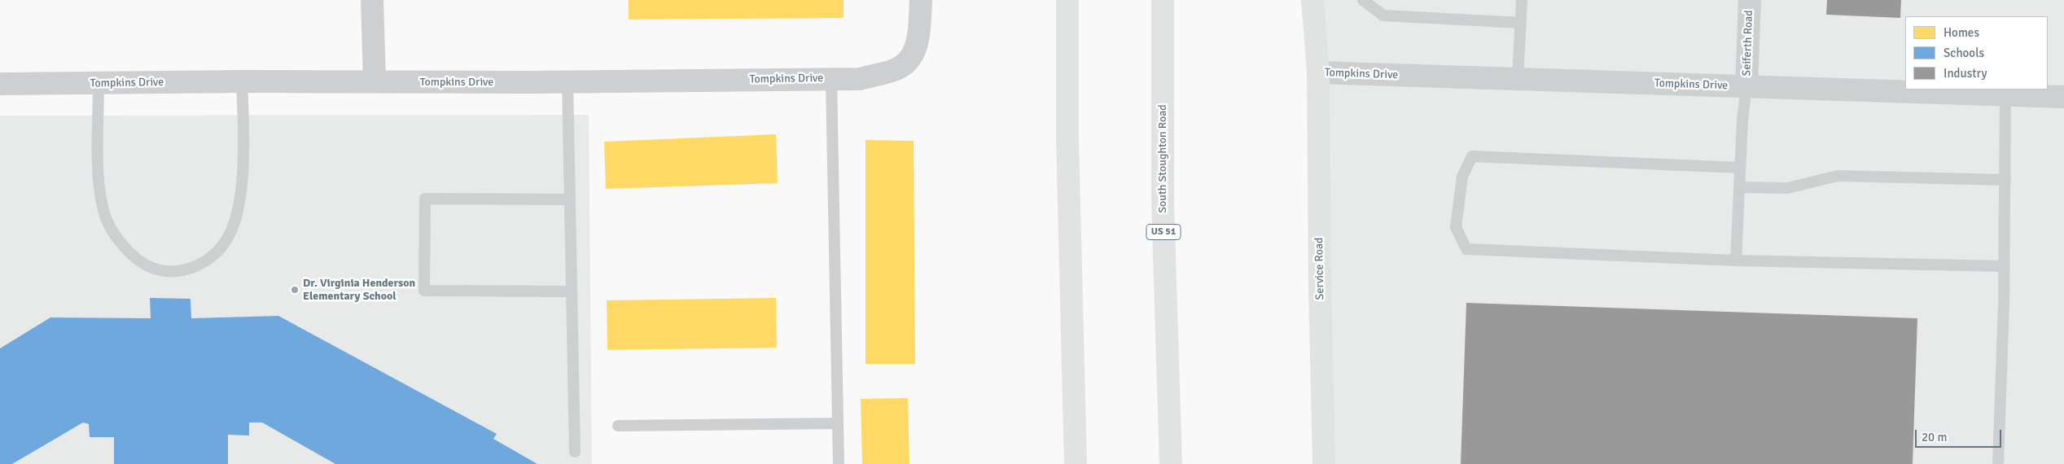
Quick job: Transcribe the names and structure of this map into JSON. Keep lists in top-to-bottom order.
{
  "streets": {
    "main road": ["South Stoughton Road", "US 51", "Service Road"],
    "street": ["Seiferth Road", "Tompkins Drive"]
  },
  "crossings": [
    ["Seiferth Road", "Tompkins Drive"],
    ["Tompkins Drive", "Service Road"]
  ],
  "places": ["Dr. Virginia Henderson Elementary School"],
  "legend": ["Homes", "Schools", "Industry"],
  "scale_bar": "20 m"
}
